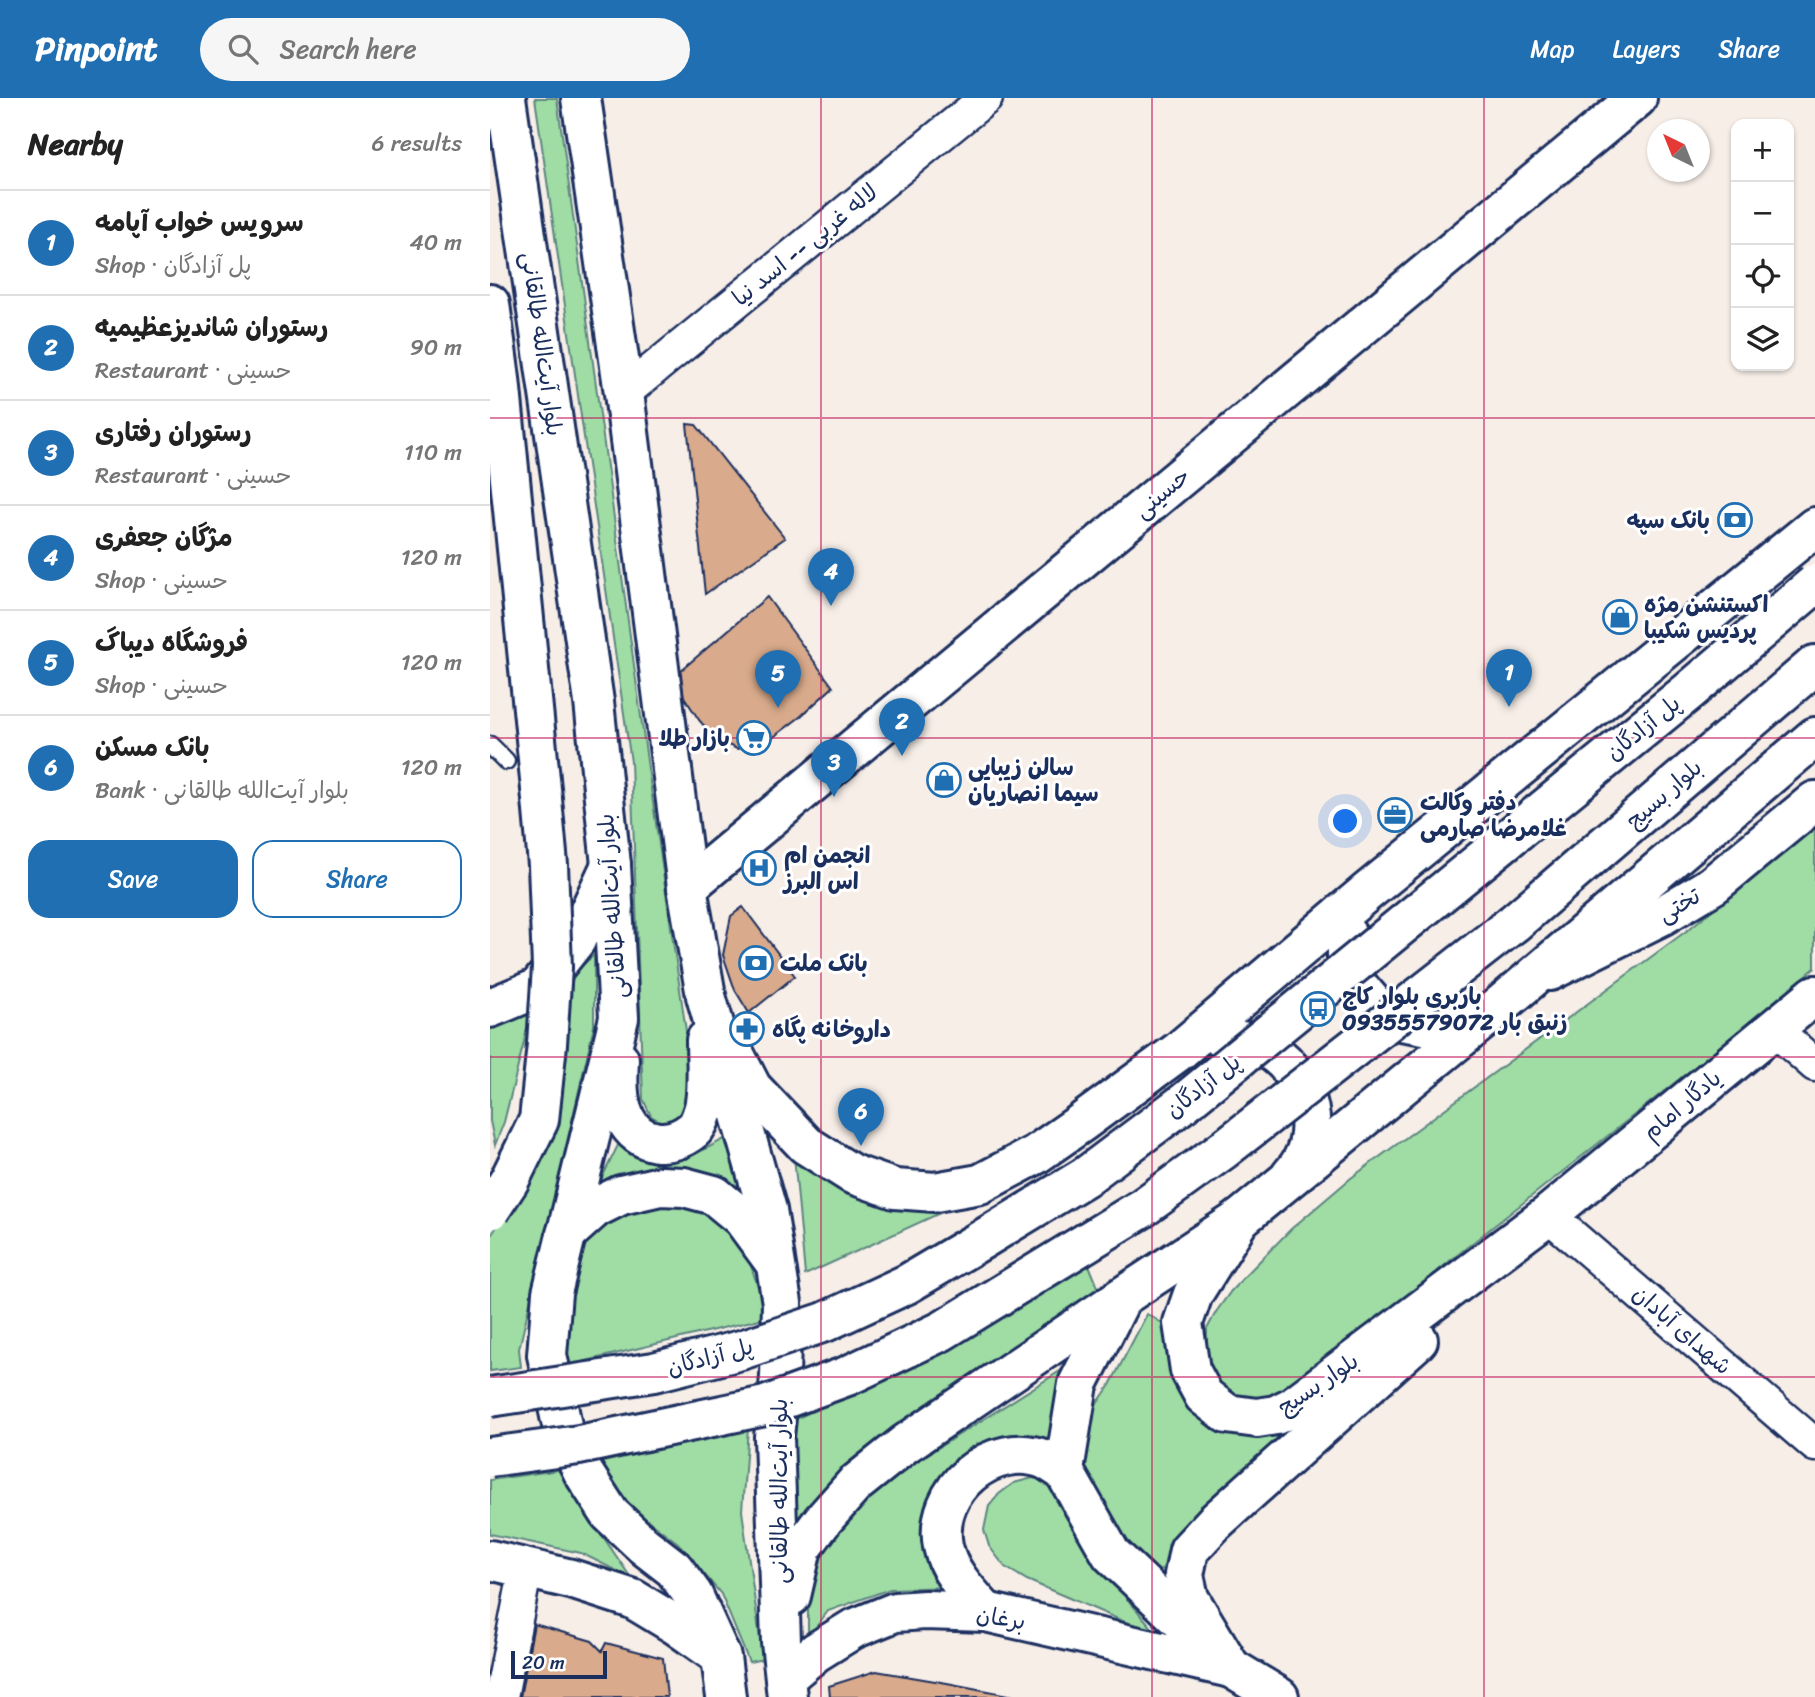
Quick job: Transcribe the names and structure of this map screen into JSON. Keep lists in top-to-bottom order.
{
  "streets": {
    "main road": [
      "بلوار آیت‌الله طالقانی",
      "حسینی",
      "پل آزادگان",
      "بلوار بسیج",
      "تختی",
      "یادگار امام",
      "برغان"
    ],
    "street": ["لاله غربی -- اسد نیا", "شهدای آبادان"]
  },
  "crossings": [
    ["لاله غربی -- اسد نیا", "بلوار آیت‌الله طالقانی"],
    ["بلوار آیت‌الله طالقانی", "حسینی"],
    ["بلوار آیت‌الله طالقانی", "برغان"],
    ["بلوار بسیج", "یادگار امام"],
    ["بلوار بسیج", "شهدای آبادان"],
    ["یادگار امام", "شهدای آبادان"]
  ],
  "places": {
    "bank": ["بانک سپه", "بانک ملت"],
    "shop": ["اکستنشن مژه پردیس شکیبا", "سالن زیبایی سیما انصاریان"],
    "supermarket": ["بازار طلا"],
    "office": ["دفتر وکالت غلامرضا صارمی"],
    "hospital": ["انجمن ام اس البرز"],
    "bus stop": ["باربری بلوار کاج زنبق بار 09355579072"],
    "pharmacy": ["داروخانه پگاه"]
  },
  "scale_bar": "20 m",
  "north": "top left",
  "page": {
    "header": "Pinpoint",
    "search": "Search here",
    "nav": ["Map", "Layers", "Share"],
    "heading": ["Nearby", "6 results"],
    "map_buttons": ["+", "−"],
    "list": [
      {
        "mark": "1",
        "name": "سرویس خواب آپامه",
        "note": "Shop · پل آزادگان",
        "value": "40 m"
      },
      {
        "mark": "2",
        "name": "رستوران شاندیزعظیمیه",
        "note": "Restaurant · حسینی",
        "value": "90 m"
      },
      {
        "mark": "3",
        "name": "رستوران رفتاری",
        "note": "Restaurant · حسینی",
        "value": "110 m"
      },
      {
        "mark": "4",
        "name": "مژگان جعفری",
        "note": "Shop · حسینی",
        "value": "120 m"
      },
      {
        "mark": "5",
        "name": "فروشگاه دیباگ",
        "note": "Shop · حسینی",
        "value": "120 m"
      },
      {
        "mark": "6",
        "name": "بانک مسکن",
        "note": "Bank · بلوار آیت‌الله طالقانی",
        "value": "120 m"
      }
    ],
    "pins": [
      "4",
      "1",
      "5",
      "2",
      "3",
      "6"
    ],
    "buttons": ["Save", "Share"],
    "scale": "20 m"
  }
}
